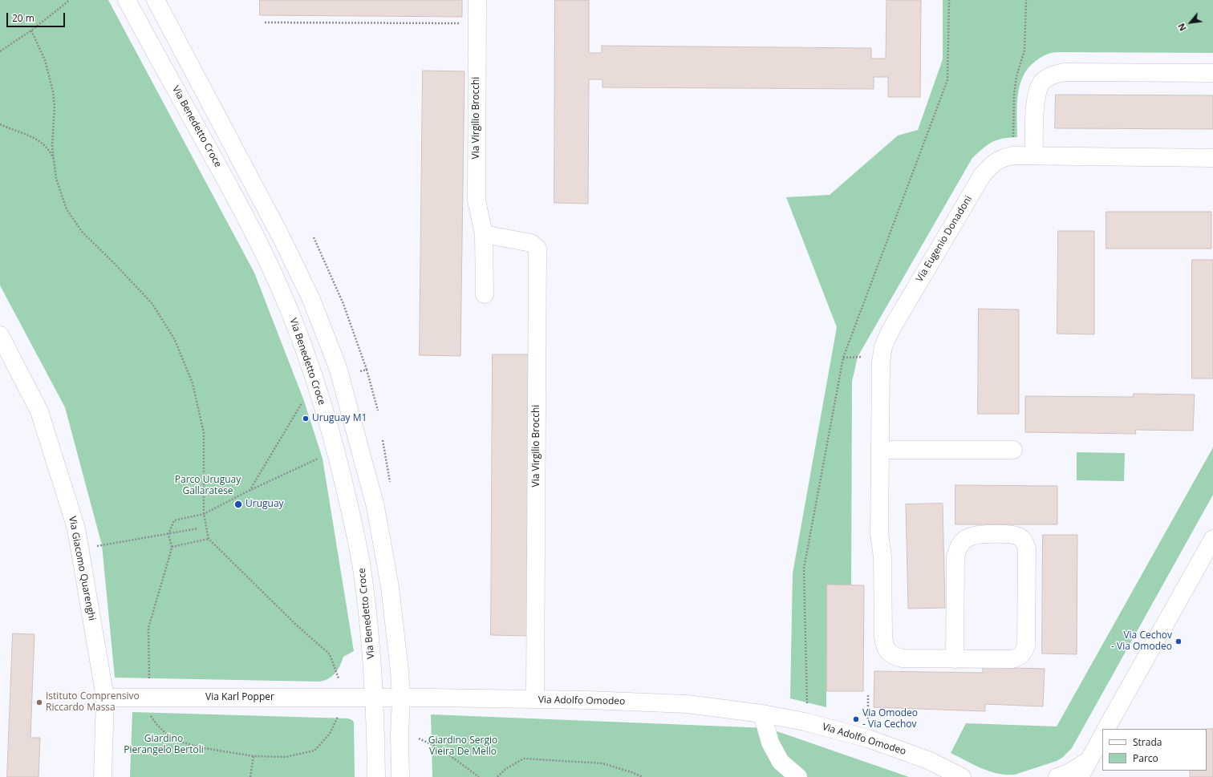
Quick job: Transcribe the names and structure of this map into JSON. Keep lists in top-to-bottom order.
{
  "streets": {
    "street": [
      "Via Virgilio Brocchi",
      "Via Benedetto Croce",
      "Via Eugenio Donadoni",
      "Via Giacomo Quarenghi",
      "Via Karl Popper",
      "Via Adolfo Omodeo"
    ]
  },
  "crossings": [
    ["Via Virgilio Brocchi", "Via Adolfo Omodeo"],
    ["Via Benedetto Croce", "Via Karl Popper"],
    ["Via Benedetto Croce", "Via Adolfo Omodeo"],
    ["Via Giacomo Quarenghi", "Via Karl Popper"],
    ["Via Karl Popper", "Via Adolfo Omodeo"]
  ],
  "parks": ["Parco Uruguay Gallaratese", "Giardino Pierangelo Bertoli", "Giardino Sergio Vieira De Mello"],
  "places": [
    "Uruguay M1",
    "Uruguay",
    "Via Cechov - Via Omodeo",
    "Istituto Comprensivo Riccardo Massa",
    "Via Omodeo - Via Cechov"
  ],
  "legend": ["Strada", "Parco"],
  "scale_bar": "20 m",
  "north": "bottom left"
}
